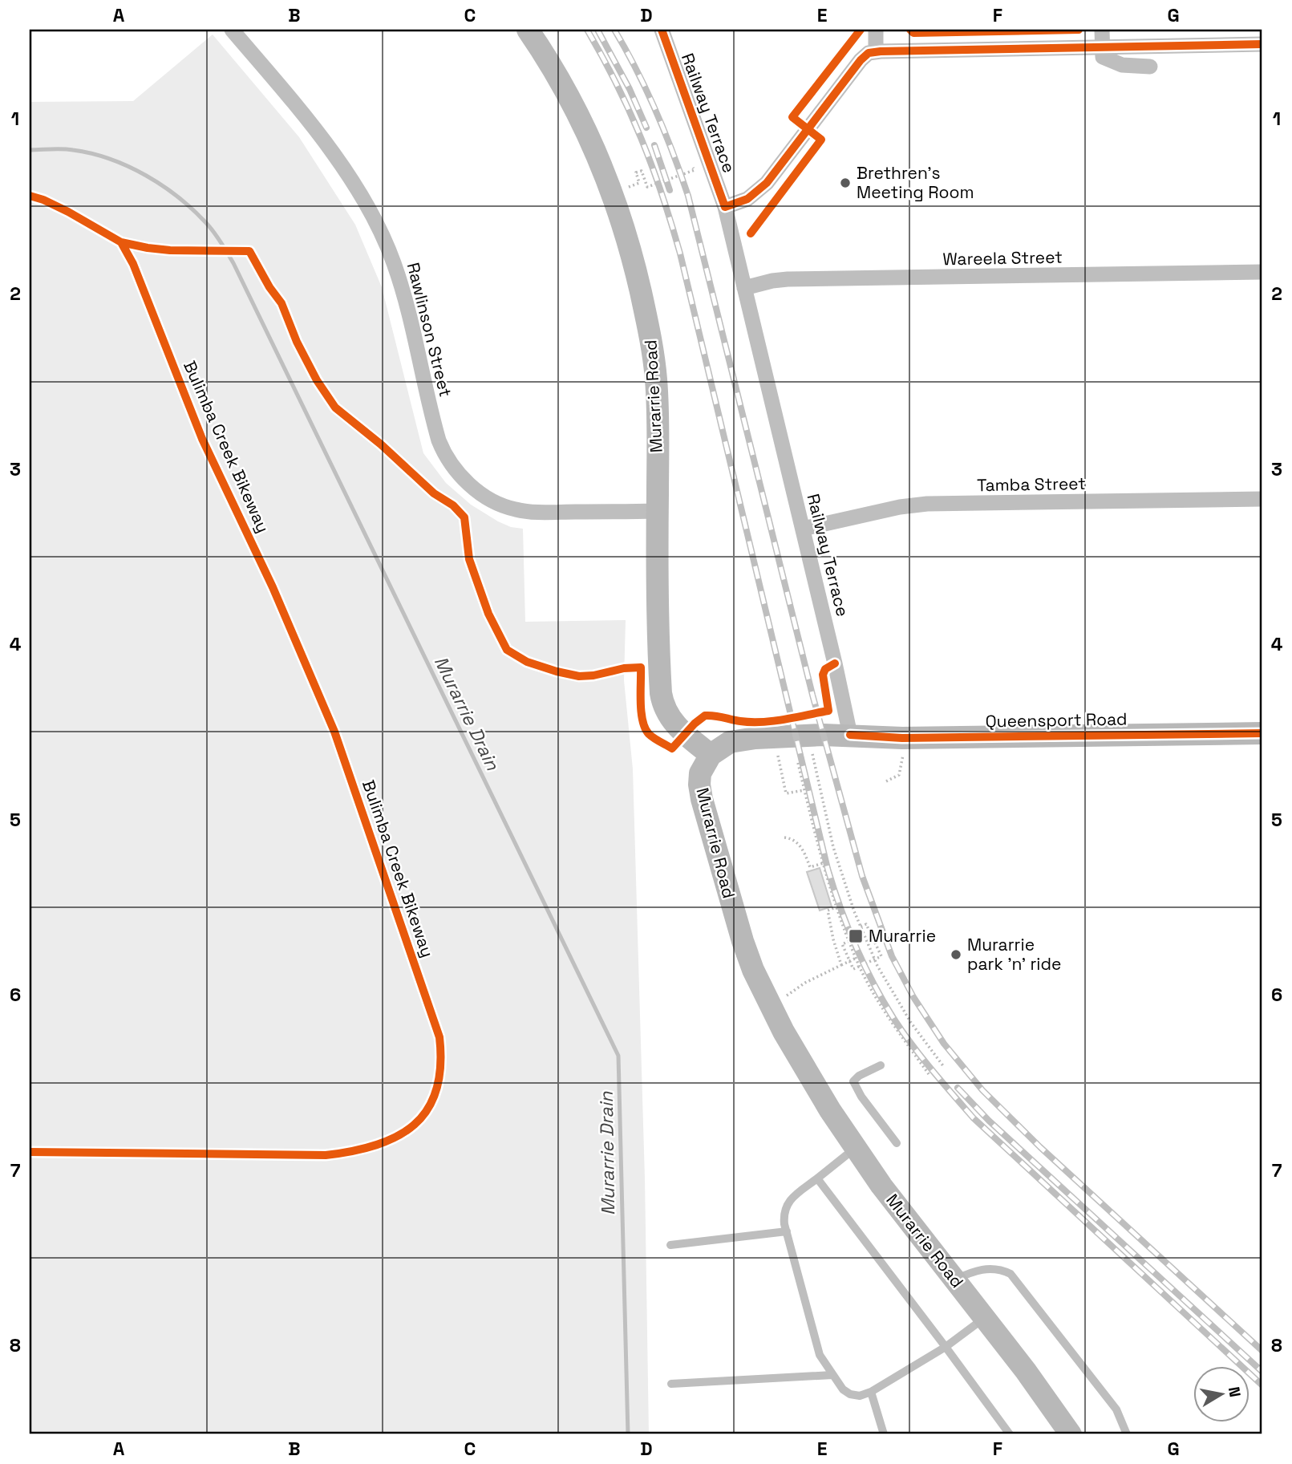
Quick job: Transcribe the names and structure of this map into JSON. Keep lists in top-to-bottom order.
{
  "streets": {
    "street": [
      "Railway Terrace",
      "Wareela Street",
      "Rawlinson Street",
      "Murarrie Road",
      "Tamba Street",
      "Queensport Road"
    ],
    "cycle path": ["Bulimba Creek Bikeway"]
  },
  "crossings": [
    ["Railway Terrace", "Wareela Street"],
    ["Railway Terrace", "Tamba Street"],
    ["Railway Terrace", "Queensport Road"],
    ["Rawlinson Street", "Murarrie Road"],
    ["Murarrie Road", "Queensport Road"]
  ],
  "water": ["Murarrie Drain"],
  "places": {
    "other": ["Brethren's Meeting Room", "Murarrie park 'n' ride"],
    "transit": ["Murarrie"]
  },
  "north": "right",
  "grid": {
    "columns": [
      "A",
      "B",
      "C",
      "D",
      "E",
      "F",
      "G"
    ],
    "rows": [
      "1",
      "2",
      "3",
      "4",
      "5",
      "6",
      "7",
      "8"
    ]
  }
}
